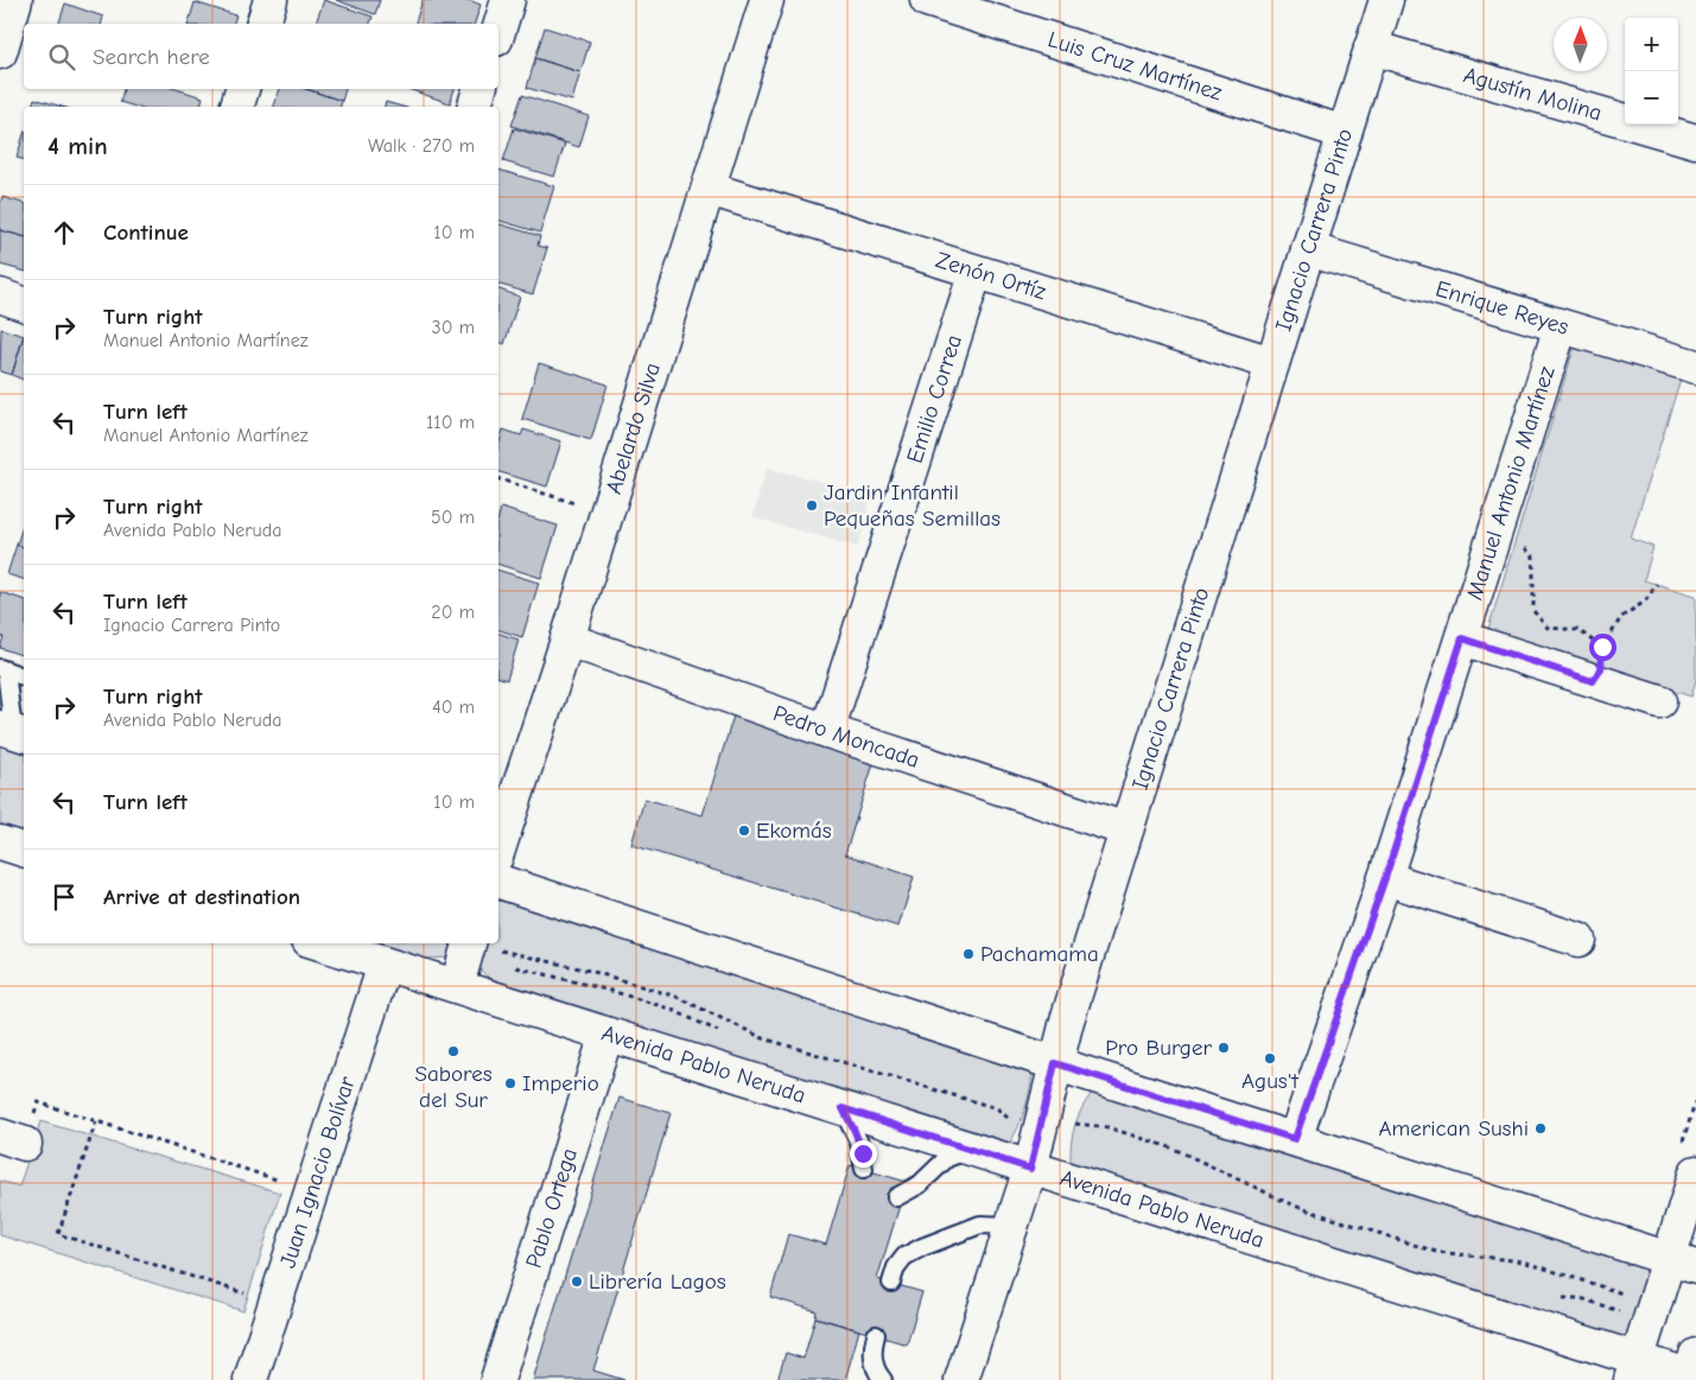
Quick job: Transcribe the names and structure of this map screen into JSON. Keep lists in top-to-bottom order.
{
  "streets": {
    "street": [
      "Luis Cruz Martínez",
      "Agustín Molina",
      "Ignacio Carrera Pinto",
      "Zenón Ortíz",
      "Enrique Reyes",
      "Emilio Correa",
      "Abelardo Silva",
      "Manuel Antonio Martínez",
      "Pedro Moncada",
      "Avenida Pablo Neruda",
      "Juan Ignacio Bolívar",
      "Pablo Ortega"
    ]
  },
  "crossings": [
    ["Luis Cruz Martínez", "Ignacio Carrera Pinto"],
    ["Agustín Molina", "Ignacio Carrera Pinto"],
    ["Ignacio Carrera Pinto", "Zenón Ortíz"],
    ["Ignacio Carrera Pinto", "Enrique Reyes"],
    ["Ignacio Carrera Pinto", "Pedro Moncada"],
    ["Ignacio Carrera Pinto", "Avenida Pablo Neruda"],
    ["Zenón Ortíz", "Emilio Correa"],
    ["Zenón Ortíz", "Abelardo Silva"],
    ["Enrique Reyes", "Manuel Antonio Martínez"],
    ["Emilio Correa", "Pedro Moncada"],
    ["Abelardo Silva", "Pedro Moncada"],
    ["Avenida Pablo Neruda", "Juan Ignacio Bolívar"],
    ["Avenida Pablo Neruda", "Pablo Ortega"]
  ],
  "places": [
    "Jardin Infantil Pequeñas Semillas",
    "Ekomás",
    "Pachamama",
    "Pro Burger",
    "Sabores del Sur",
    "Agus't",
    "Imperio",
    "American Sushi",
    "Librería Lagos"
  ],
  "north": "top",
  "page": {
    "map_buttons": ["+", "−"],
    "search": "Search here",
    "heading": ["4 min", "Walk · 270 m"],
    "list": [
      ["Continue", "10 m"],
      ["Turn right", "Manuel Antonio Martínez", "30 m"],
      ["Turn left", "Manuel Antonio Martínez", "110 m"],
      ["Turn right", "Avenida Pablo Neruda", "50 m"],
      ["Turn left", "Ignacio Carrera Pinto", "20 m"],
      ["Turn right", "Avenida Pablo Neruda", "40 m"],
      ["Turn left", "10 m"],
      "Arrive at destination"
    ]
  }
}
